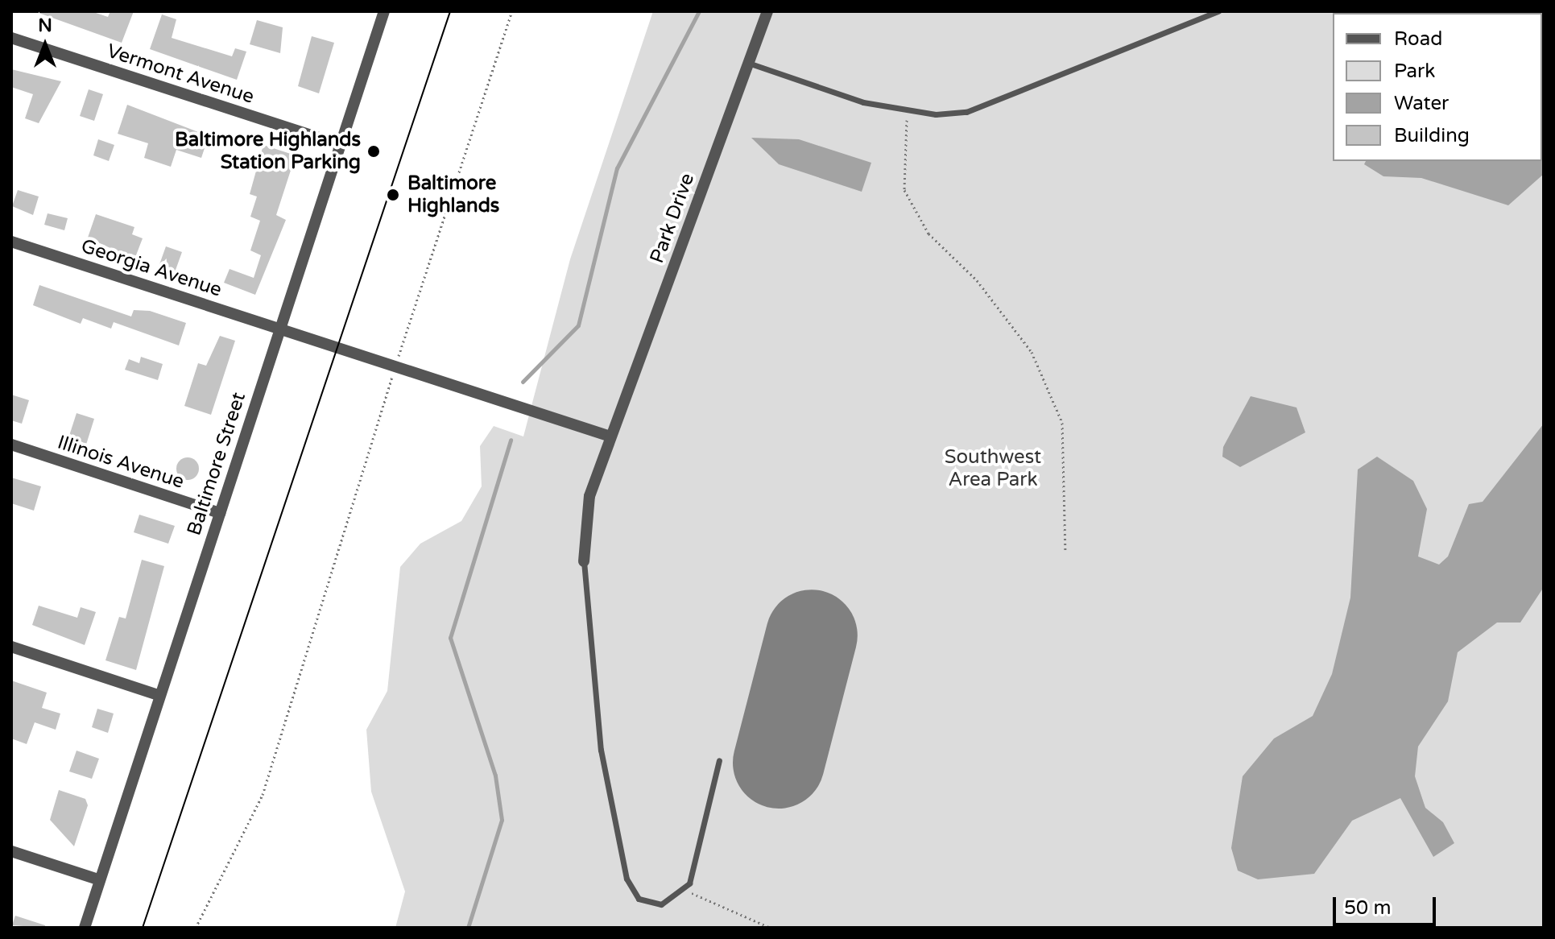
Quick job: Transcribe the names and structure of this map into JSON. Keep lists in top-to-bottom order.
{
  "streets": {
    "street": [
      "Vermont Avenue",
      "Park Drive",
      "Georgia Avenue",
      "Illinois Avenue",
      "Baltimore Street"
    ]
  },
  "crossings": [
    ["Vermont Avenue", "Baltimore Street"],
    ["Georgia Avenue", "Baltimore Street"],
    ["Illinois Avenue", "Baltimore Street"]
  ],
  "parks": ["Southwest Area Park"],
  "places": ["Baltimore Highlands Station Parking", "Baltimore Highlands"],
  "legend": [
    "Road",
    "Park",
    "Water",
    "Building"
  ],
  "scale_bar": "50 m",
  "north": "top"
}
